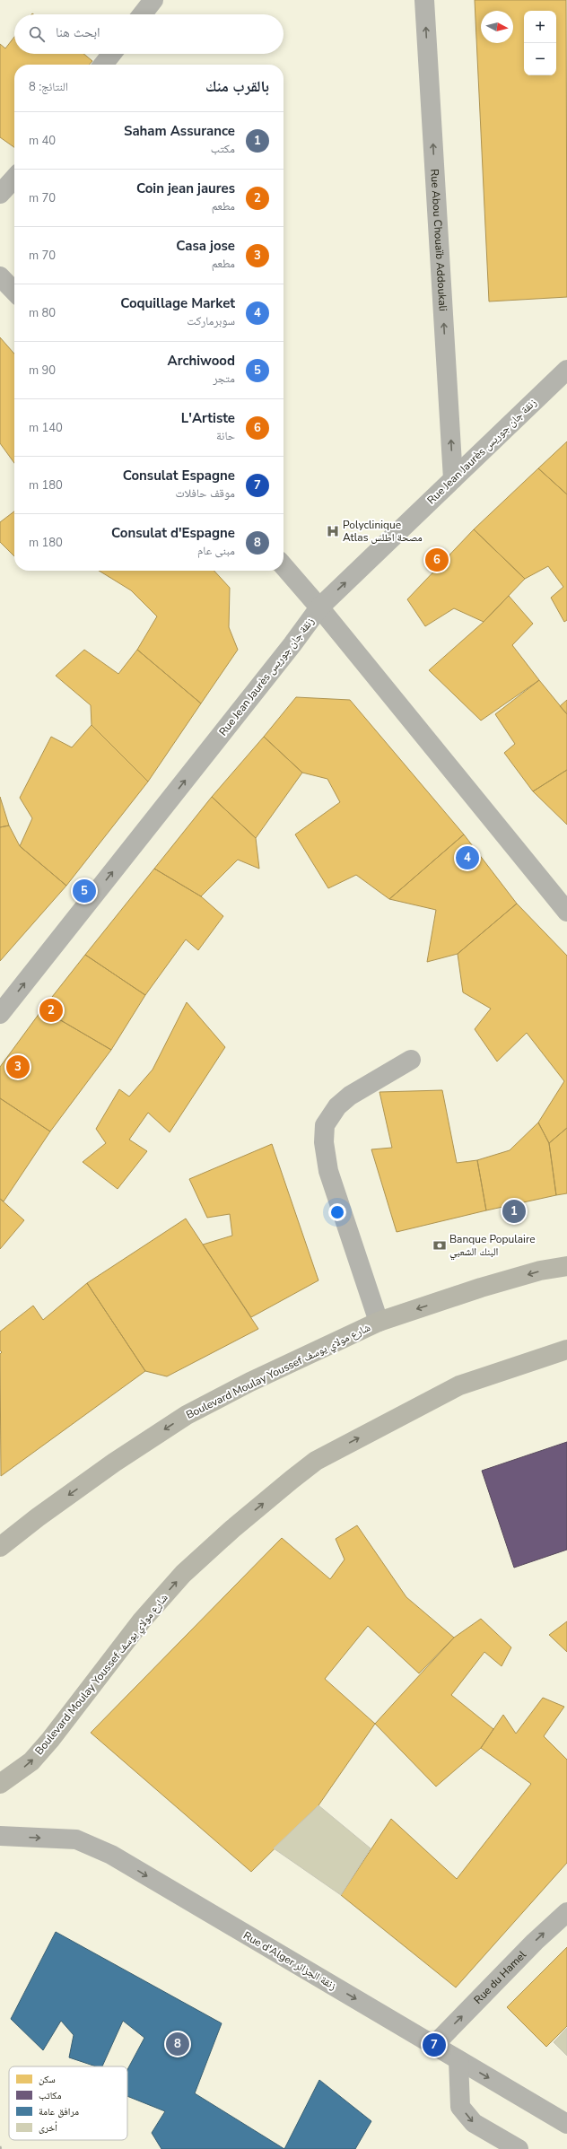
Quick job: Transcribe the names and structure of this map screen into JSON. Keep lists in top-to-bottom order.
{
  "streets": {
    "main road": ["Boulevard Moulay Youssef شارع مولاي يوسف"],
    "street": [
      "Rue Abou Chouaïb Addoukali",
      "Rue Jean Jaurès زنقة جان جوريس",
      "Rue d'Alger زنقة الجزائر",
      "Rue du Hamel"
    ]
  },
  "crossings": [
    ["Rue Abou Chouaïb Addoukali", "Rue Jean Jaurès زنقة جان جوريس"],
    ["Rue d'Alger زنقة الجزائر", "Rue du Hamel"]
  ],
  "one_way": [
    "Rue Abou Chouaïb Addoukali",
    "Rue Jean Jaurès زنقة جان جوريس",
    "Rue d'Alger زنقة الجزائر",
    "Rue du Hamel"
  ],
  "places": {
    "hospital": ["Polyclinique Atlas مصحة اطلس"],
    "bank": ["Banque Populaire البنك الشعبي"]
  },
  "legend": [
    "سكن",
    "مكاتب",
    "مرافق عامة",
    "أخرى"
  ],
  "north": "right",
  "page": {
    "map_buttons": ["+", "−"],
    "search": "ابحث هنا",
    "heading": ["بالقرب منك", "النتائج: 8"],
    "list": [
      {
        "mark": "1",
        "name": "Saham Assurance",
        "note": "مكتب",
        "value": "40 m"
      },
      {
        "mark": "2",
        "name": "Coin jean jaures",
        "note": "مطعم",
        "value": "70 m"
      },
      {
        "mark": "3",
        "name": "Casa jose",
        "note": "مطعم",
        "value": "70 m"
      },
      {
        "mark": "4",
        "name": "Coquillage Market",
        "note": "سوبرماركت",
        "value": "80 m"
      },
      {
        "mark": "5",
        "name": "Archiwood",
        "note": "متجر",
        "value": "90 m"
      },
      {
        "mark": "6",
        "name": "L'Artiste",
        "note": "حانة",
        "value": "140 m"
      },
      {
        "mark": "7",
        "name": "Consulat Espagne",
        "note": "موقف حافلات",
        "value": "180 m"
      },
      {
        "mark": "8",
        "name": "Consulat d'Espagne",
        "note": "مبنى عام",
        "value": "180 m"
      }
    ],
    "pins": [
      "6",
      "4",
      "5",
      "2",
      "3",
      "1",
      "8",
      "7"
    ]
  }
}
